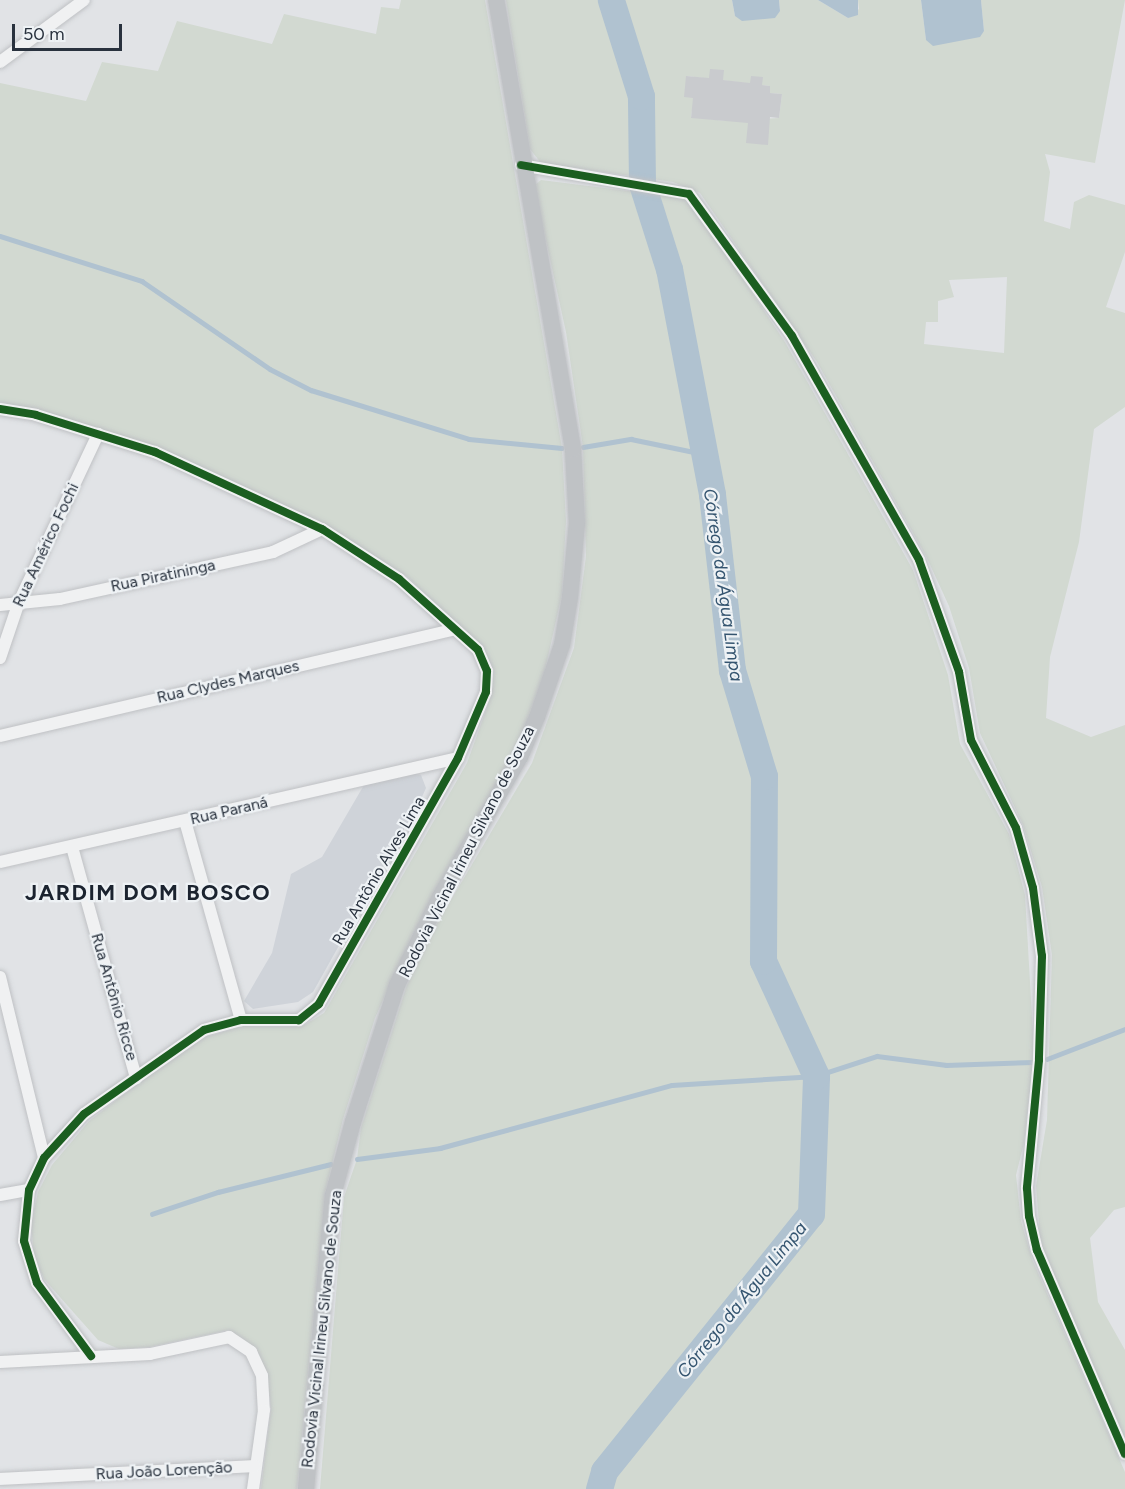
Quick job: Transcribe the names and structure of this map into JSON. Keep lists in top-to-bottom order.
{
  "streets": {
    "main road": ["Rodovia Vicinal Irineu Silvano de Souza"],
    "street": [
      "Rua Américo Fochi",
      "Rua Piratininga",
      "Rua Clydes Marques",
      "Rua Paraná",
      "Rua Antônio Alves Lima",
      "Rua Antônio Ricce",
      "Rua João Lorenção"
    ]
  },
  "crossings": [
    ["Rua Américo Fochi", "Rua Piratininga"],
    ["Rua Américo Fochi", "Rua Antônio Alves Lima"],
    ["Rua Piratininga", "Rua Antônio Alves Lima"],
    ["Rua Clydes Marques", "Rua Antônio Alves Lima"],
    ["Rua Paraná", "Rua Antônio Alves Lima"],
    ["Rua Paraná", "Rua Antônio Ricce"],
    ["Rua Antônio Alves Lima", "Rua Antônio Ricce"]
  ],
  "districts": ["JARDIM DOM BOSCO"],
  "water": ["Córrego da Água Limpa"],
  "scale_bar": "50 m"
}
